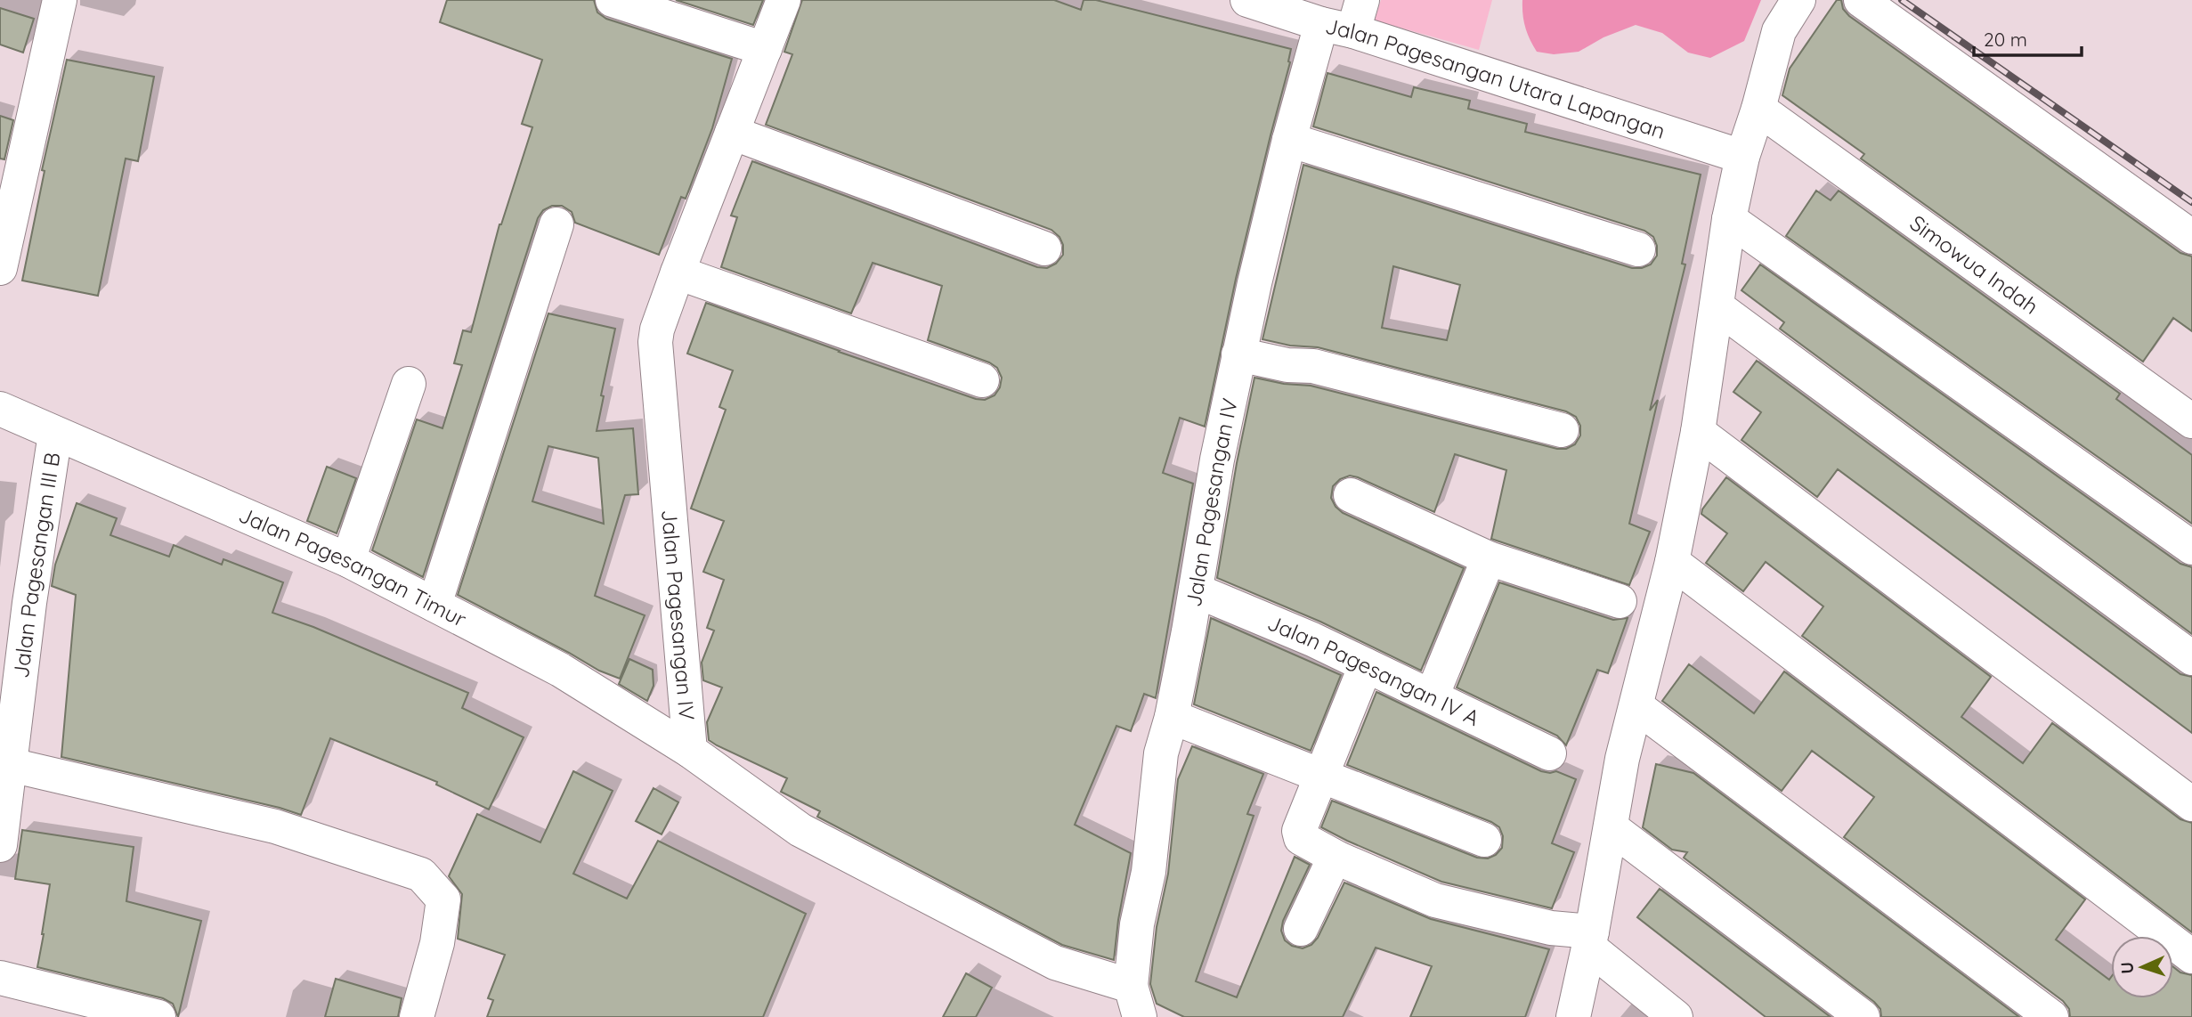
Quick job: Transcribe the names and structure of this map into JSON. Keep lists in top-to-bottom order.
{
  "streets": {
    "street": [
      "Jalan Pagesangan Utara Lapangan",
      "Simowua Indah",
      "Jalan Pagesangan IV",
      "Jalan Pagesangan III B",
      "Jalan Pagesangan Timur",
      "Jalan Pagesangan IV A"
    ]
  },
  "crossings": [
    ["Jalan Pagesangan Utara Lapangan", "Jalan Pagesangan IV"],
    ["Jalan Pagesangan IV", "Jalan Pagesangan Timur"],
    ["Jalan Pagesangan IV", "Jalan Pagesangan IV A"],
    ["Jalan Pagesangan III B", "Jalan Pagesangan Timur"]
  ],
  "scale_bar": "20 m",
  "north": "left"
}
